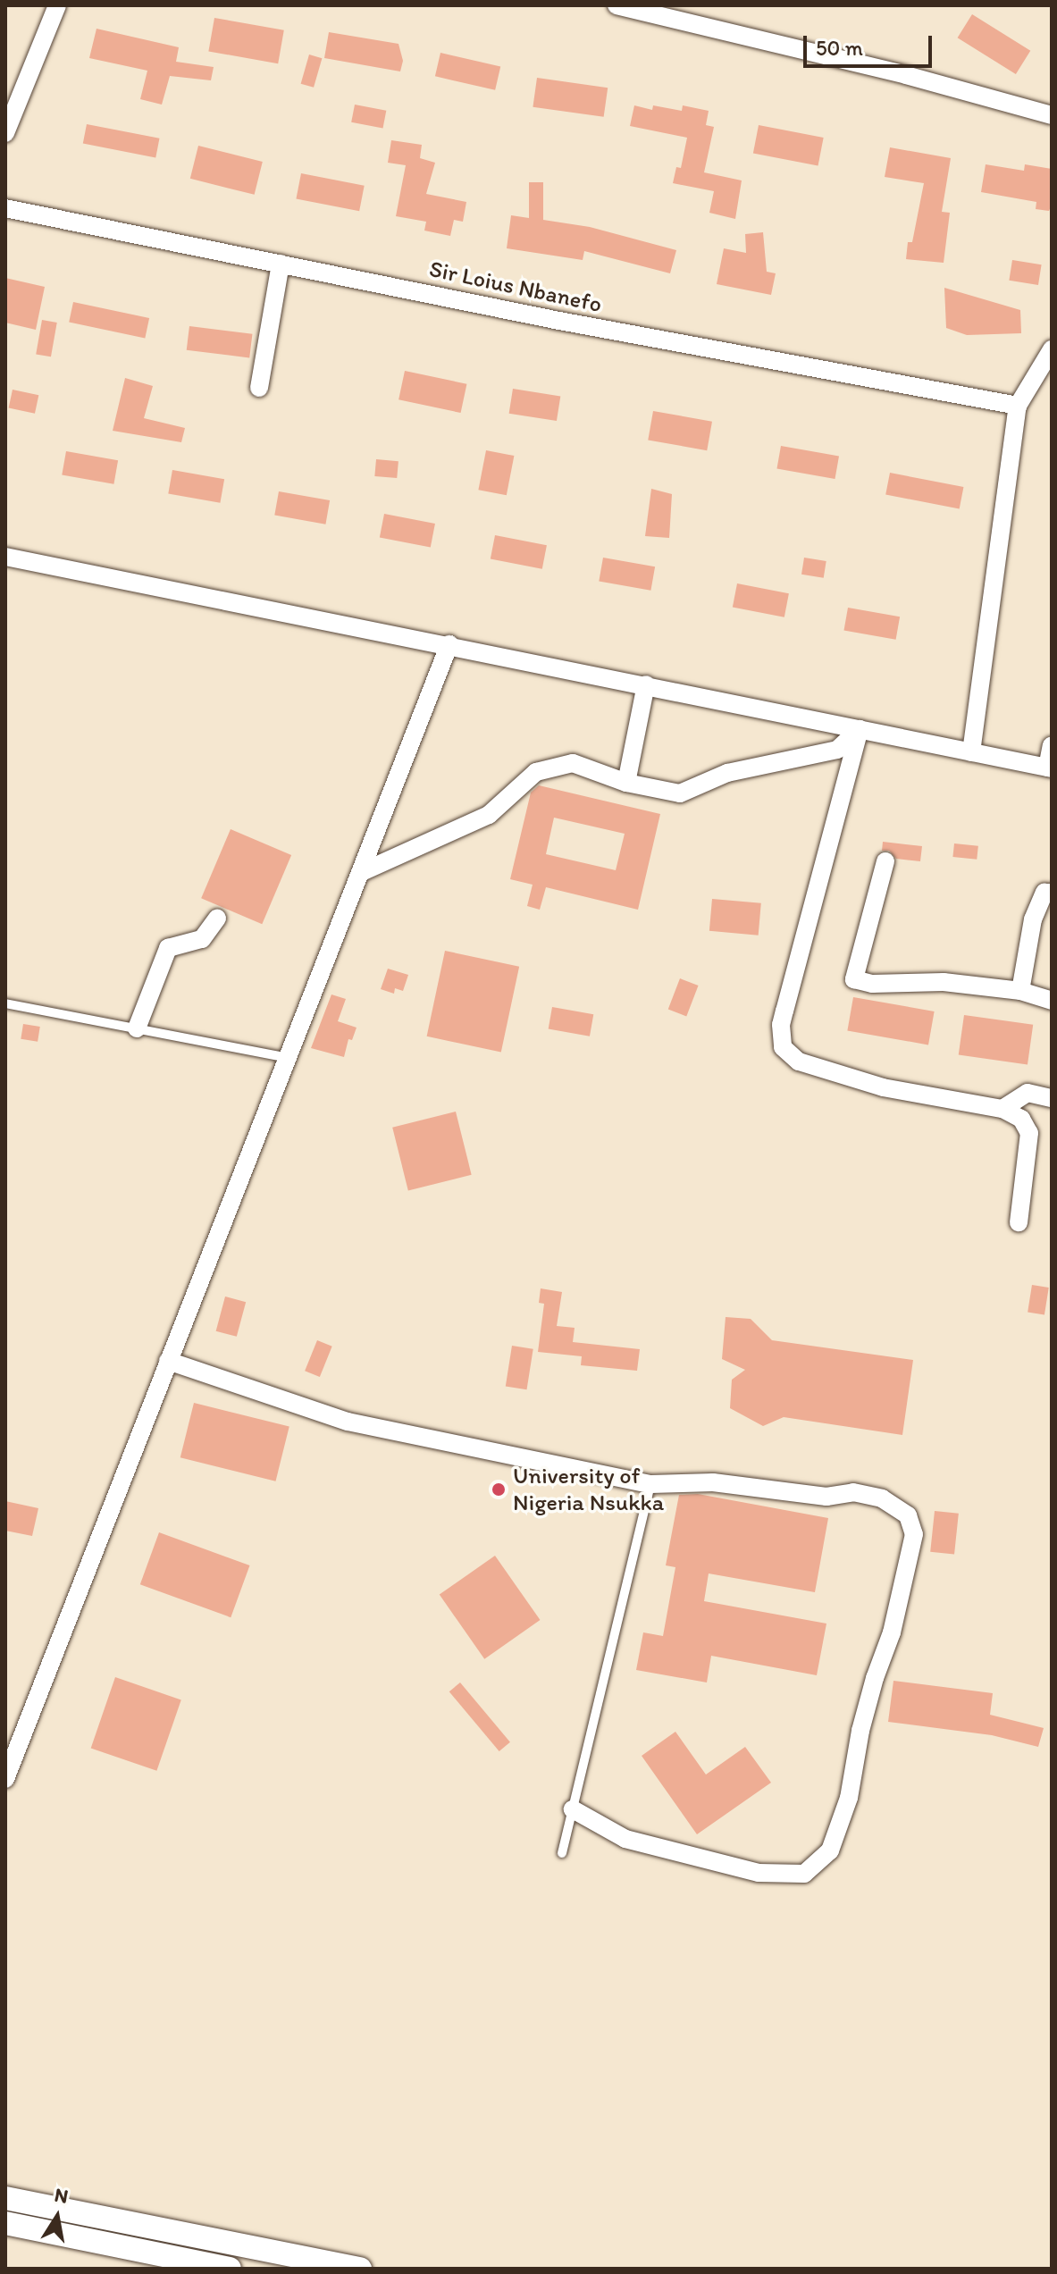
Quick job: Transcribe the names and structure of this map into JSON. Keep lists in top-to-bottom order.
{
  "streets": {
    "street": ["Sir Loius Nbanefo"]
  },
  "places": ["University of Nigeria Nsukka"],
  "scale_bar": "50 m",
  "north": "top"
}
